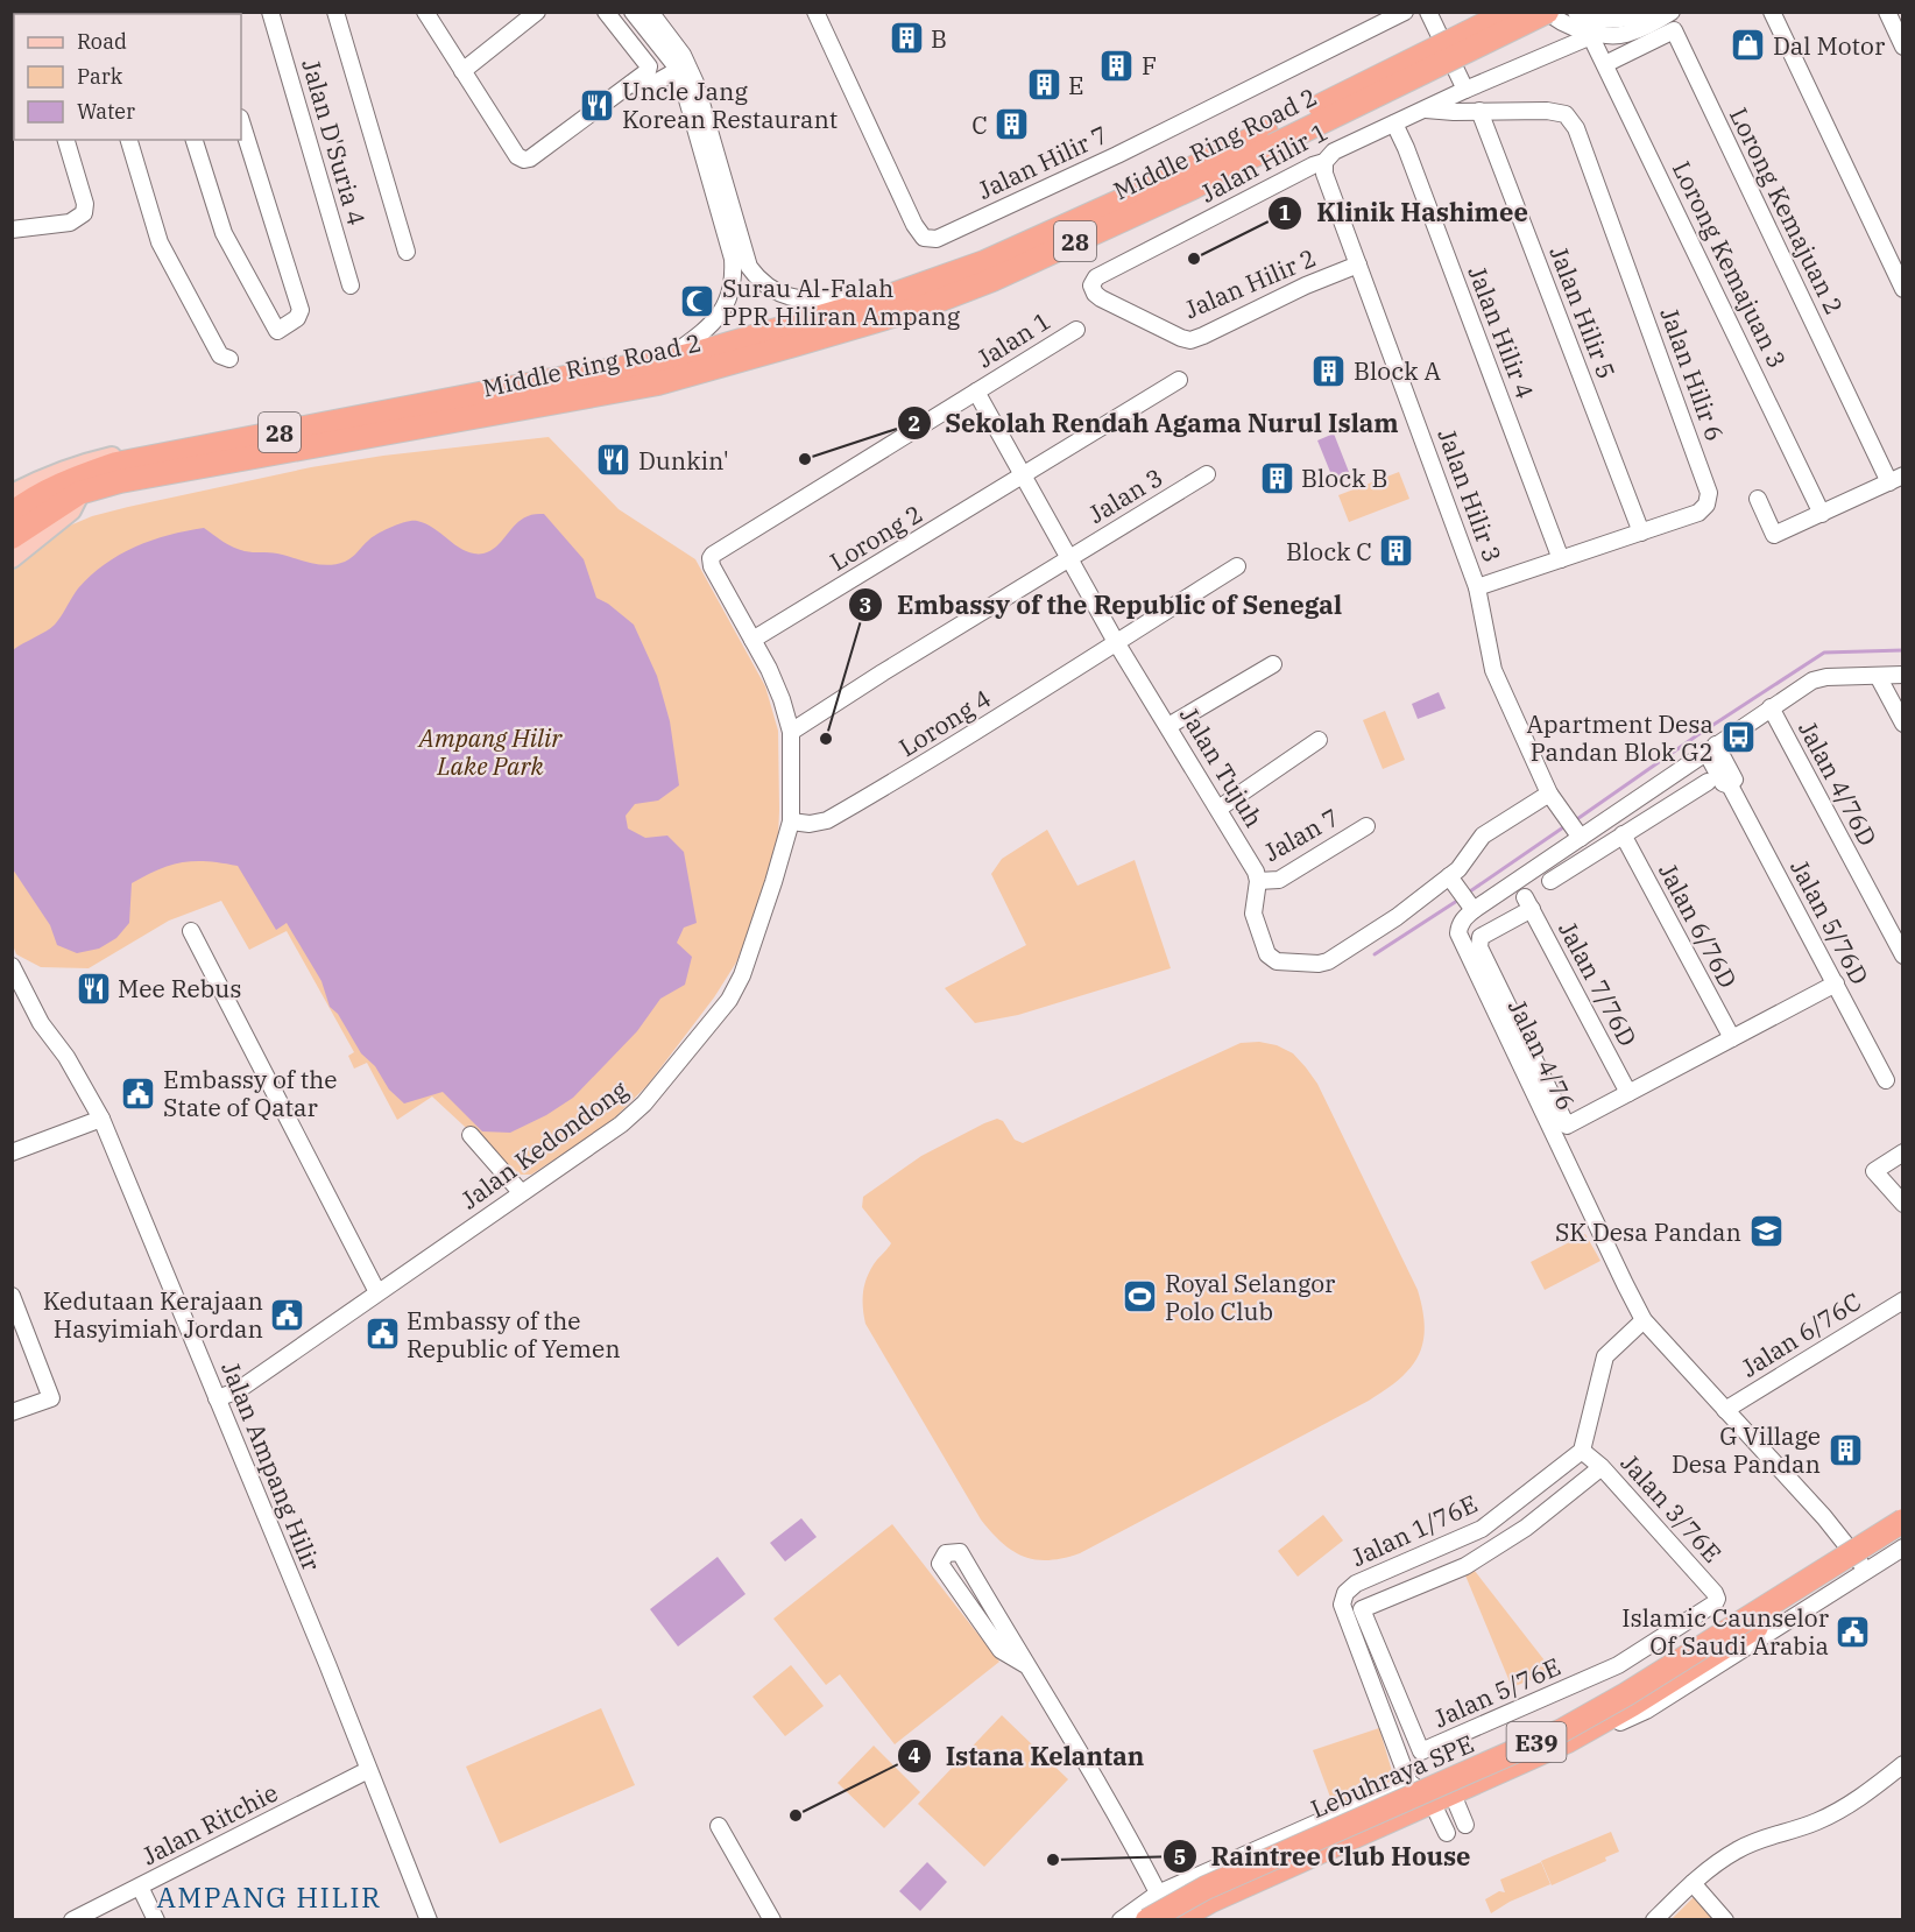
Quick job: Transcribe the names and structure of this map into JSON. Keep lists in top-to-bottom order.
{
  "streets": {
    "highway": [
      "Middle Ring Road 2",
      "28",
      "E39",
      "Lebuhraya SPE"
    ],
    "street": [
      "Jalan D'Suria 4",
      "Jalan Hilir 7",
      "Jalan Hilir 1",
      "Lorong Kemajuan 2",
      "Lorong Kemajuan 3",
      "Jalan Hilir 2",
      "Jalan Hilir 5",
      "Jalan Hilir 4",
      "Jalan 1",
      "Jalan Hilir 6",
      "Jalan 3",
      "Jalan Hilir 3",
      "Lorong 2",
      "Lorong 4",
      "Jalan Tujuh",
      "Jalan 4/76D",
      "Jalan 7",
      "Jalan 5/76D",
      "Jalan 6/76D",
      "Jalan 7/76D",
      "Jalan 4/76",
      "Jalan Kedondong",
      "Jalan 6/76C",
      "Jalan Ampang Hilir",
      "Jalan 3/76E",
      "Jalan 1/76E",
      "Jalan 5/76E",
      "Jalan Ritchie"
    ]
  },
  "crossings": [
    ["Jalan Hilir 1", "Lorong Kemajuan 3"],
    ["Jalan Hilir 1", "Jalan Hilir 2"],
    ["Jalan Hilir 1", "Jalan Hilir 4"],
    ["Jalan Hilir 1", "Jalan Hilir 6"],
    ["Jalan Hilir 1", "Jalan Hilir 3"],
    ["Lorong Kemajuan 2", "Lorong Kemajuan 3"],
    ["Jalan Hilir 2", "Jalan Hilir 3"],
    ["Jalan Hilir 5", "Jalan Hilir 6"],
    ["Jalan Hilir 4", "Jalan Hilir 6"],
    ["Jalan 1", "Jalan Tujuh"],
    ["Jalan 1", "Jalan Kedondong"],
    ["Jalan Hilir 6", "Jalan Hilir 3"],
    ["Jalan 3", "Jalan Tujuh"],
    ["Jalan 3", "Jalan Kedondong"],
    ["Lorong 2", "Jalan Tujuh"],
    ["Lorong 2", "Jalan Kedondong"],
    ["Lorong 4", "Jalan Tujuh"],
    ["Lorong 4", "Jalan Kedondong"],
    ["Jalan Tujuh", "Jalan 7"],
    ["Jalan 4/76", "Jalan 6/76C"],
    ["Jalan Kedondong", "Jalan Ampang Hilir"],
    ["Jalan Ampang Hilir", "Jalan Ritchie"],
    ["Jalan 3/76E", "Jalan 1/76E"],
    ["Jalan 3/76E", "Jalan 5/76E"]
  ],
  "districts": ["AMPANG HILIR"],
  "parks": ["Ampang Hilir Lake Park"],
  "places": {
    "building": [
      "B",
      "F",
      "E",
      "C",
      "Block A",
      "Block B",
      "Block C",
      "G Village Desa Pandan"
    ],
    "shop": ["Dal Motor"],
    "restaurant": ["Uncle Jang Korean Restaurant", "Dunkin'", "Mee Rebus"],
    "other": [
      "Klinik Hashimee",
      "Sekolah Rendah Agama Nurul Islam",
      "Embassy of the Republic of Senegal",
      "Istana Kelantan",
      "Raintree Club House"
    ],
    "mosque": ["Surau Al-Falah PPR Hiliran Ampang"],
    "bus stop": ["Apartment Desa Pandan Blok G2"],
    "public building": [
      "Embassy of the State of Qatar",
      "Kedutaan Kerajaan Hasyimiah Jordan",
      "Embassy of the Republic of Yemen",
      "Islamic Caunselor Of Saudi Arabia"
    ],
    "school or university": ["SK Desa Pandan"],
    "sports": ["Royal Selangor Polo Club"]
  },
  "legend": ["Road", "Park", "Water"]
}
